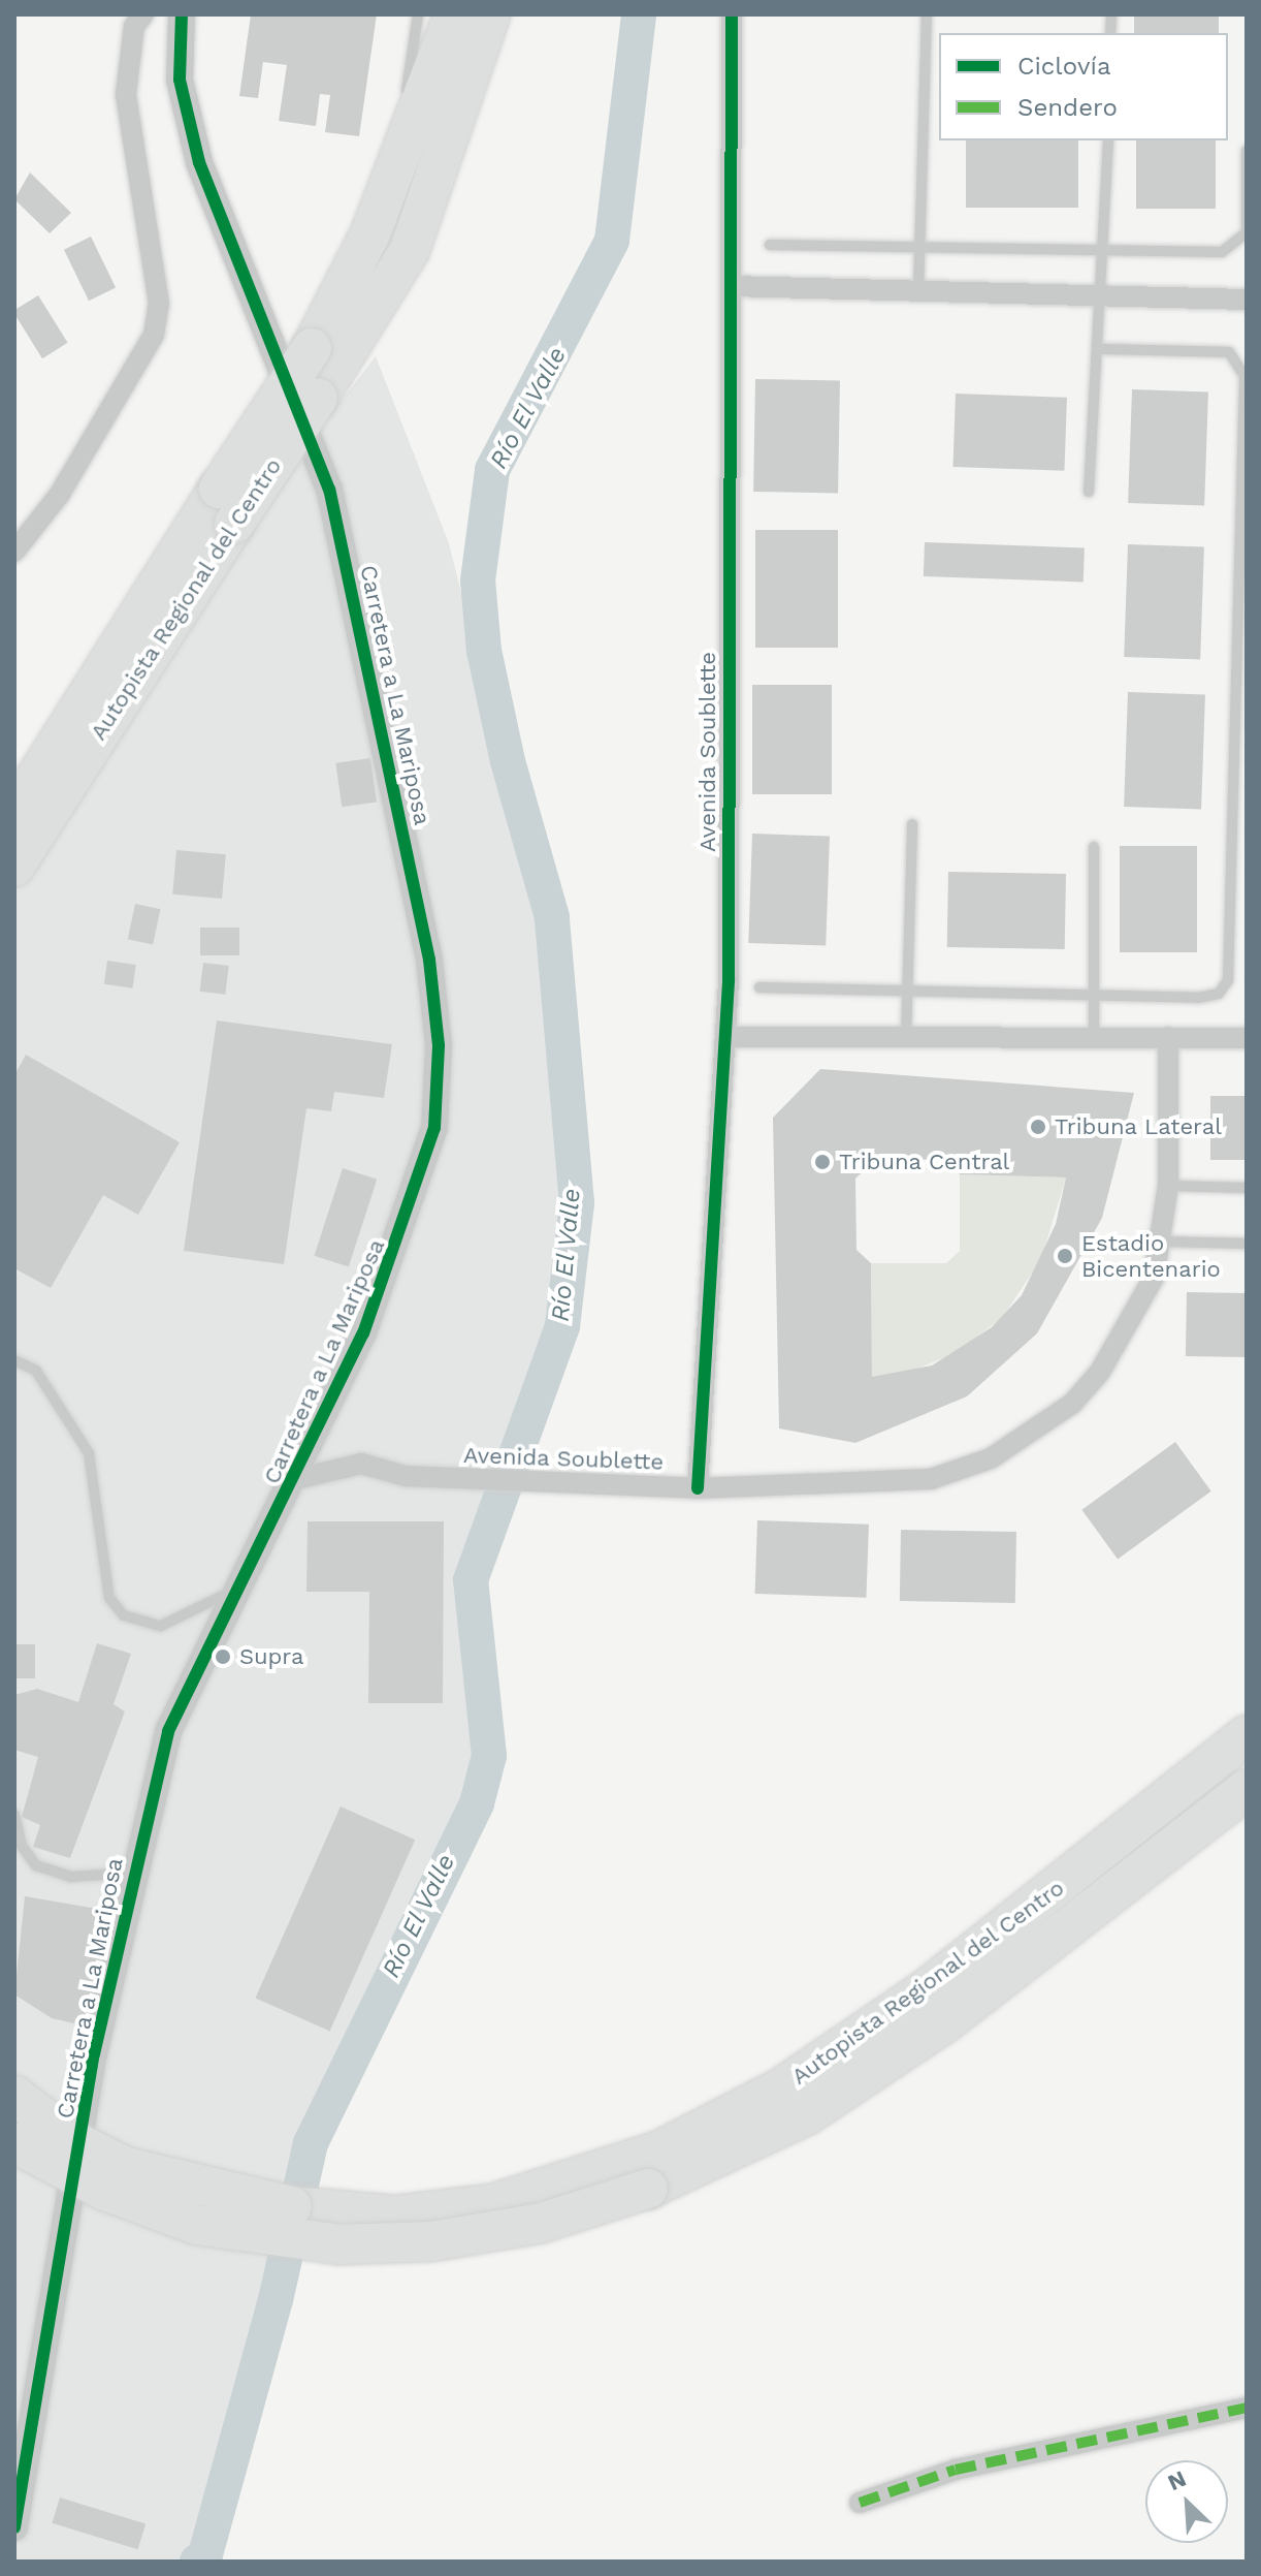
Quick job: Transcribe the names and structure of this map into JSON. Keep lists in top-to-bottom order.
{
  "streets": {
    "highway": ["Autopista Regional del Centro"],
    "street": ["Carretera a La Mariposa", "Avenida Soublette"]
  },
  "crossings": [
    ["Carretera a La Mariposa", "Avenida Soublette"]
  ],
  "water": ["Río El Valle"],
  "places": [
    "Tribuna Lateral",
    "Tribuna Central",
    "Estadio Bicentenario",
    "Supra"
  ],
  "legend": ["Ciclovía", "Sendero"],
  "north": "top left"
}
